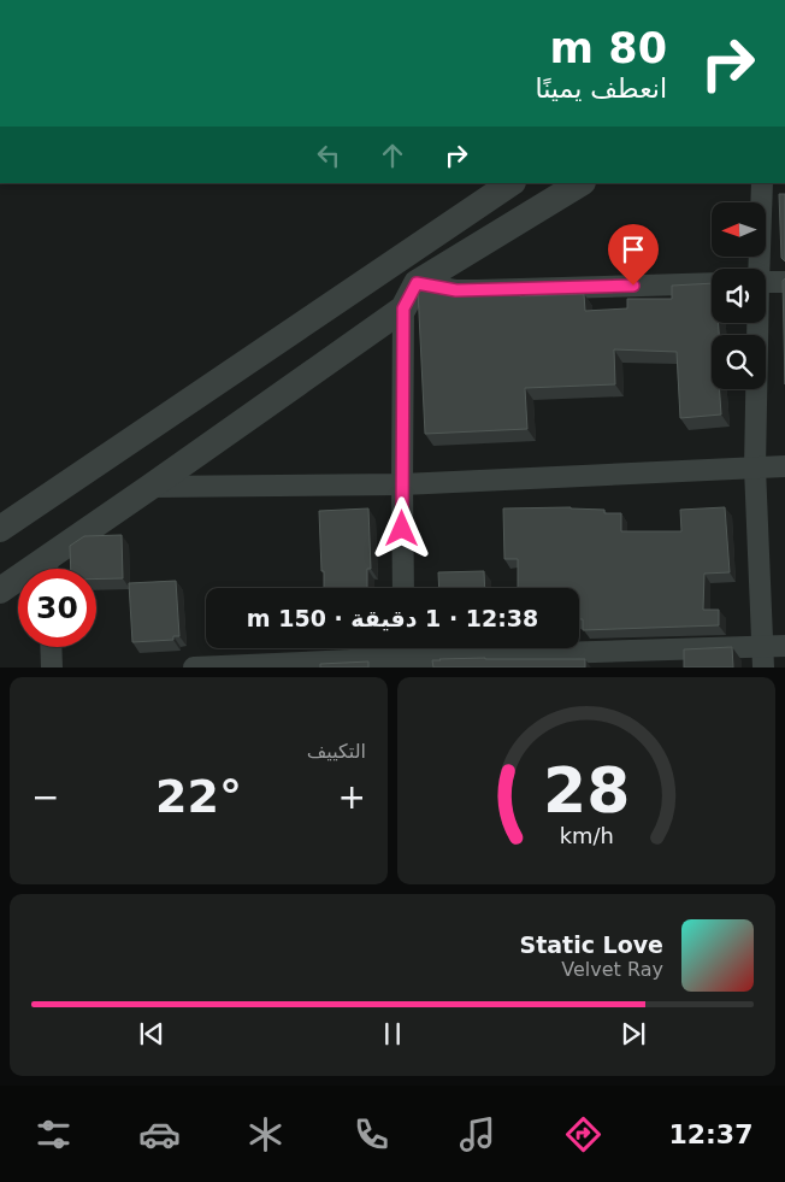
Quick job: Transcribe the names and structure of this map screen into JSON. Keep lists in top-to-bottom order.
{
  "north": "left",
  "page": {
    "turn": ["80 m", "انعطف يمينًا"],
    "limit": "30",
    "trip": "12:38 · 1 دقيقة · 150 m",
    "tile": "التكييف",
    "heat": ["−", "22°", "+"],
    "song": ["Static Love", "Velvet Ray"],
    "tabs": "12:37",
    "gauge": ["28", "km/h"]
  }
}
